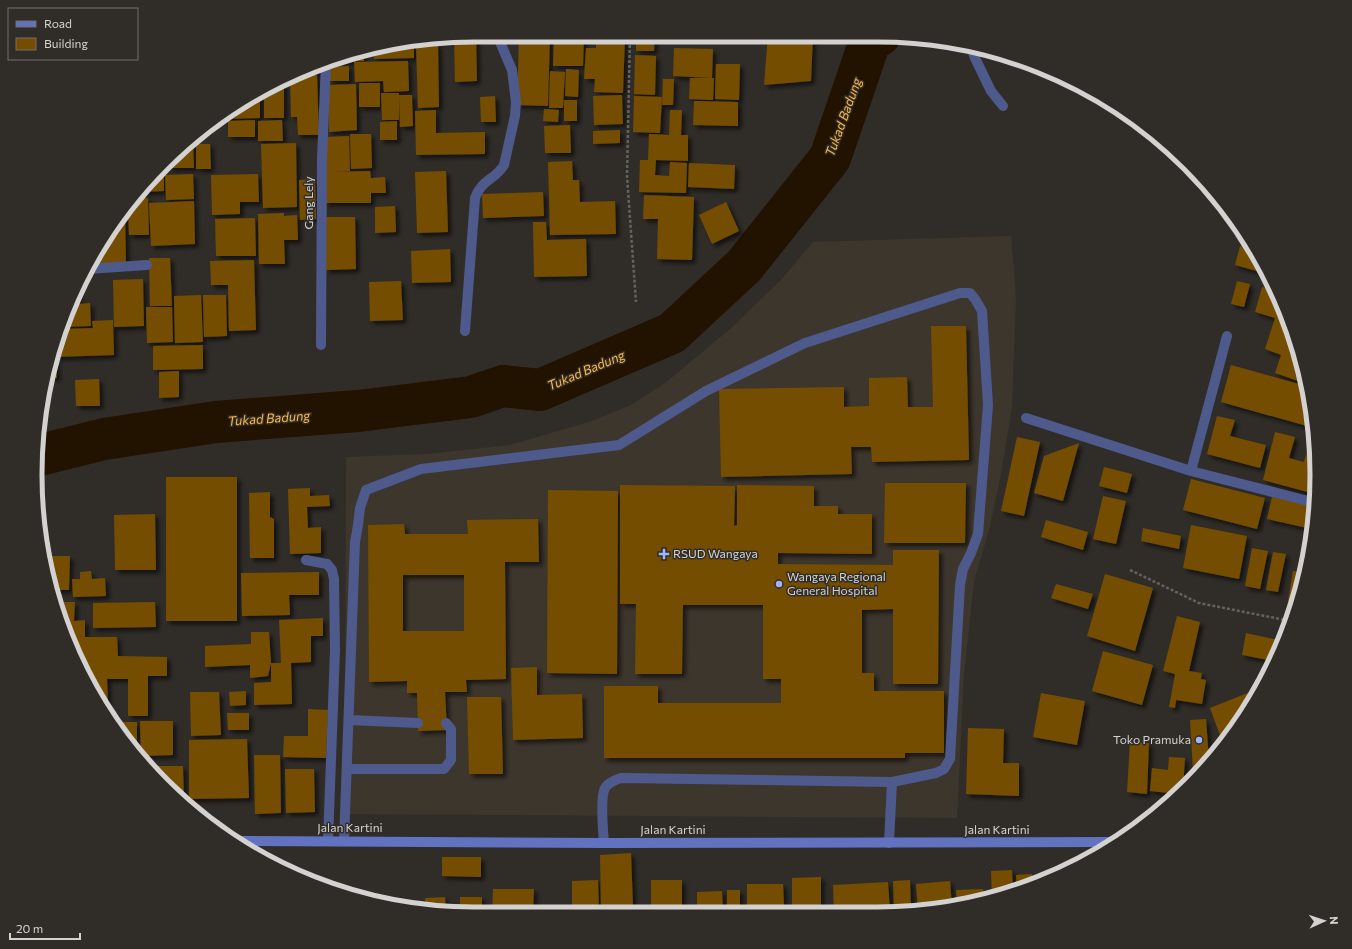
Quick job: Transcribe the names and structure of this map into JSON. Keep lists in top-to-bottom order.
{
  "streets": {
    "main road": ["Jalan Kartini"],
    "street": ["Gang Lely"]
  },
  "water": ["Tukad Badung"],
  "places": {
    "health": ["RSUD Wangaya"],
    "other": ["Wangaya Regional General Hospital", "Toko Pramuka"]
  },
  "legend": ["Road", "Building"],
  "scale_bar": "20 m",
  "north": "right"
}
